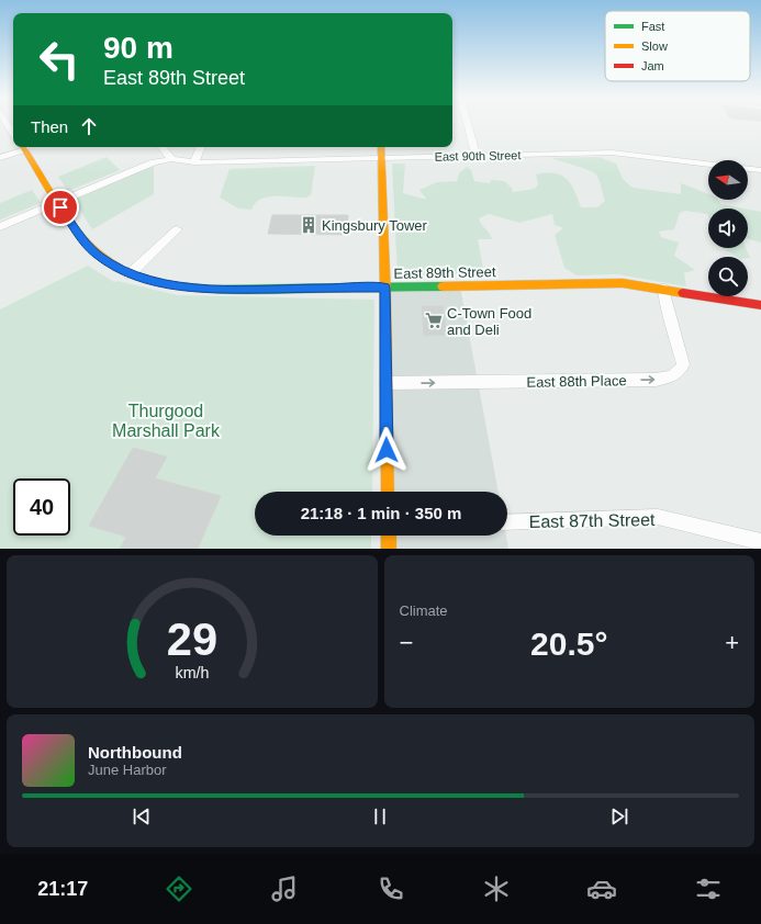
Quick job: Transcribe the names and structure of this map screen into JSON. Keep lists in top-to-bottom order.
{
  "streets": {
    "street": [
      "East 90th Street",
      "East 89th Street",
      "East 88th Place",
      "East 87th Street"
    ]
  },
  "crossings": [
    ["East 89th Street", "East 88th Place"]
  ],
  "parks": ["Thurgood Marshall Park"],
  "places": {
    "building": ["Kingsbury Tower"],
    "supermarket": ["C-Town Food and Deli"]
  },
  "legend": ["Fast", "Slow", "Jam"],
  "north": "left",
  "page": {
    "turn": ["90 m", "East 89th Street"],
    "then": "Then",
    "limit": "40",
    "trip": "21:18 · 1 min · 350 m",
    "tile": "Climate",
    "heat": ["−", "20.5°", "+"],
    "song": ["Northbound", "June Harbor"],
    "tabs": "21:17",
    "gauge": ["29", "km/h"]
  }
}
